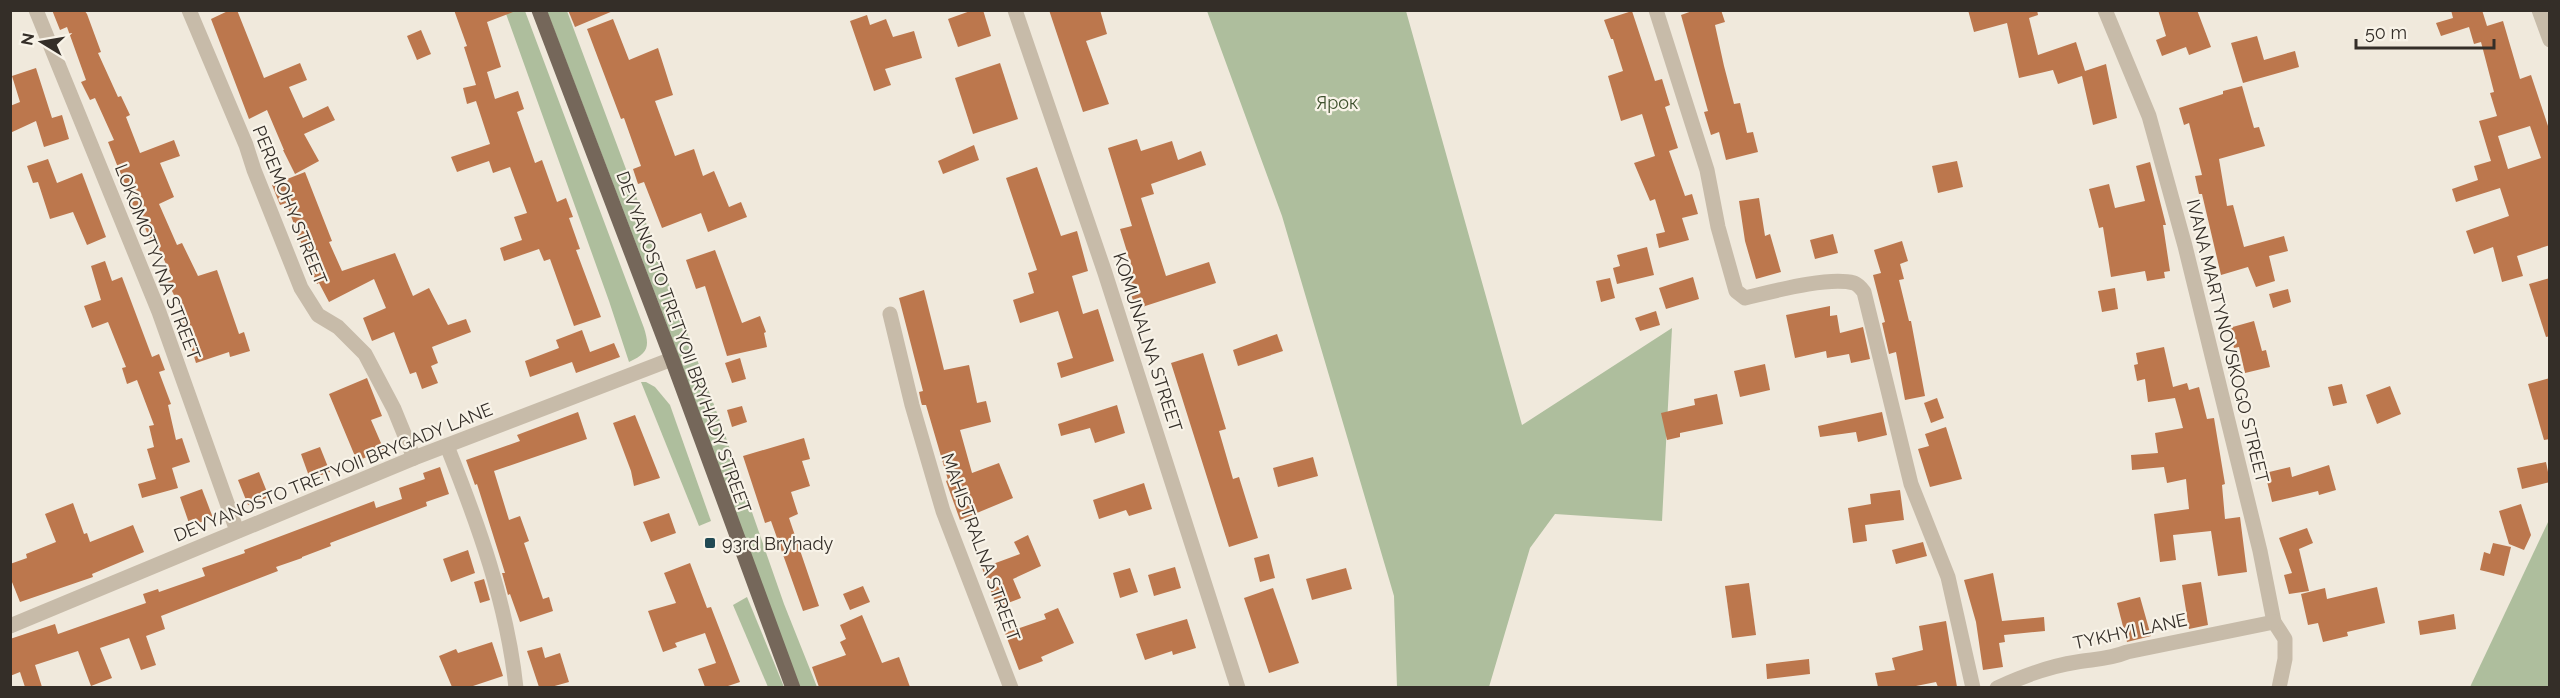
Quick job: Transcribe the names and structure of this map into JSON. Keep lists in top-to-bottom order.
{
  "streets": {
    "main road": ["DEVYANOSTO TRETYOII BRYHADY STREET"],
    "street": [
      "PEREMOHY STREET",
      "LOKOMOTYVNA STREET",
      "IVANA MARTYNOVSKOGO STREET",
      "KOMUNALNA STREET",
      "DEVYANOSTO TRETYOII BRYGADY LANE",
      "MAHISTRALNA STREET",
      "TYKHYI LANE"
    ]
  },
  "crossings": [
    ["PEREMOHY STREET", "DEVYANOSTO TRETYOII BRYGADY LANE"],
    ["LOKOMOTYVNA STREET", "DEVYANOSTO TRETYOII BRYGADY LANE"],
    ["IVANA MARTYNOVSKOGO STREET", "TYKHYI LANE"],
    ["DEVYANOSTO TRETYOII BRYHADY STREET", "DEVYANOSTO TRETYOII BRYGADY LANE"]
  ],
  "parks": ["Ярок"],
  "places": {
    "transit": ["93rd Bryhady"]
  },
  "scale_bar": "50 m",
  "north": "left"
}
